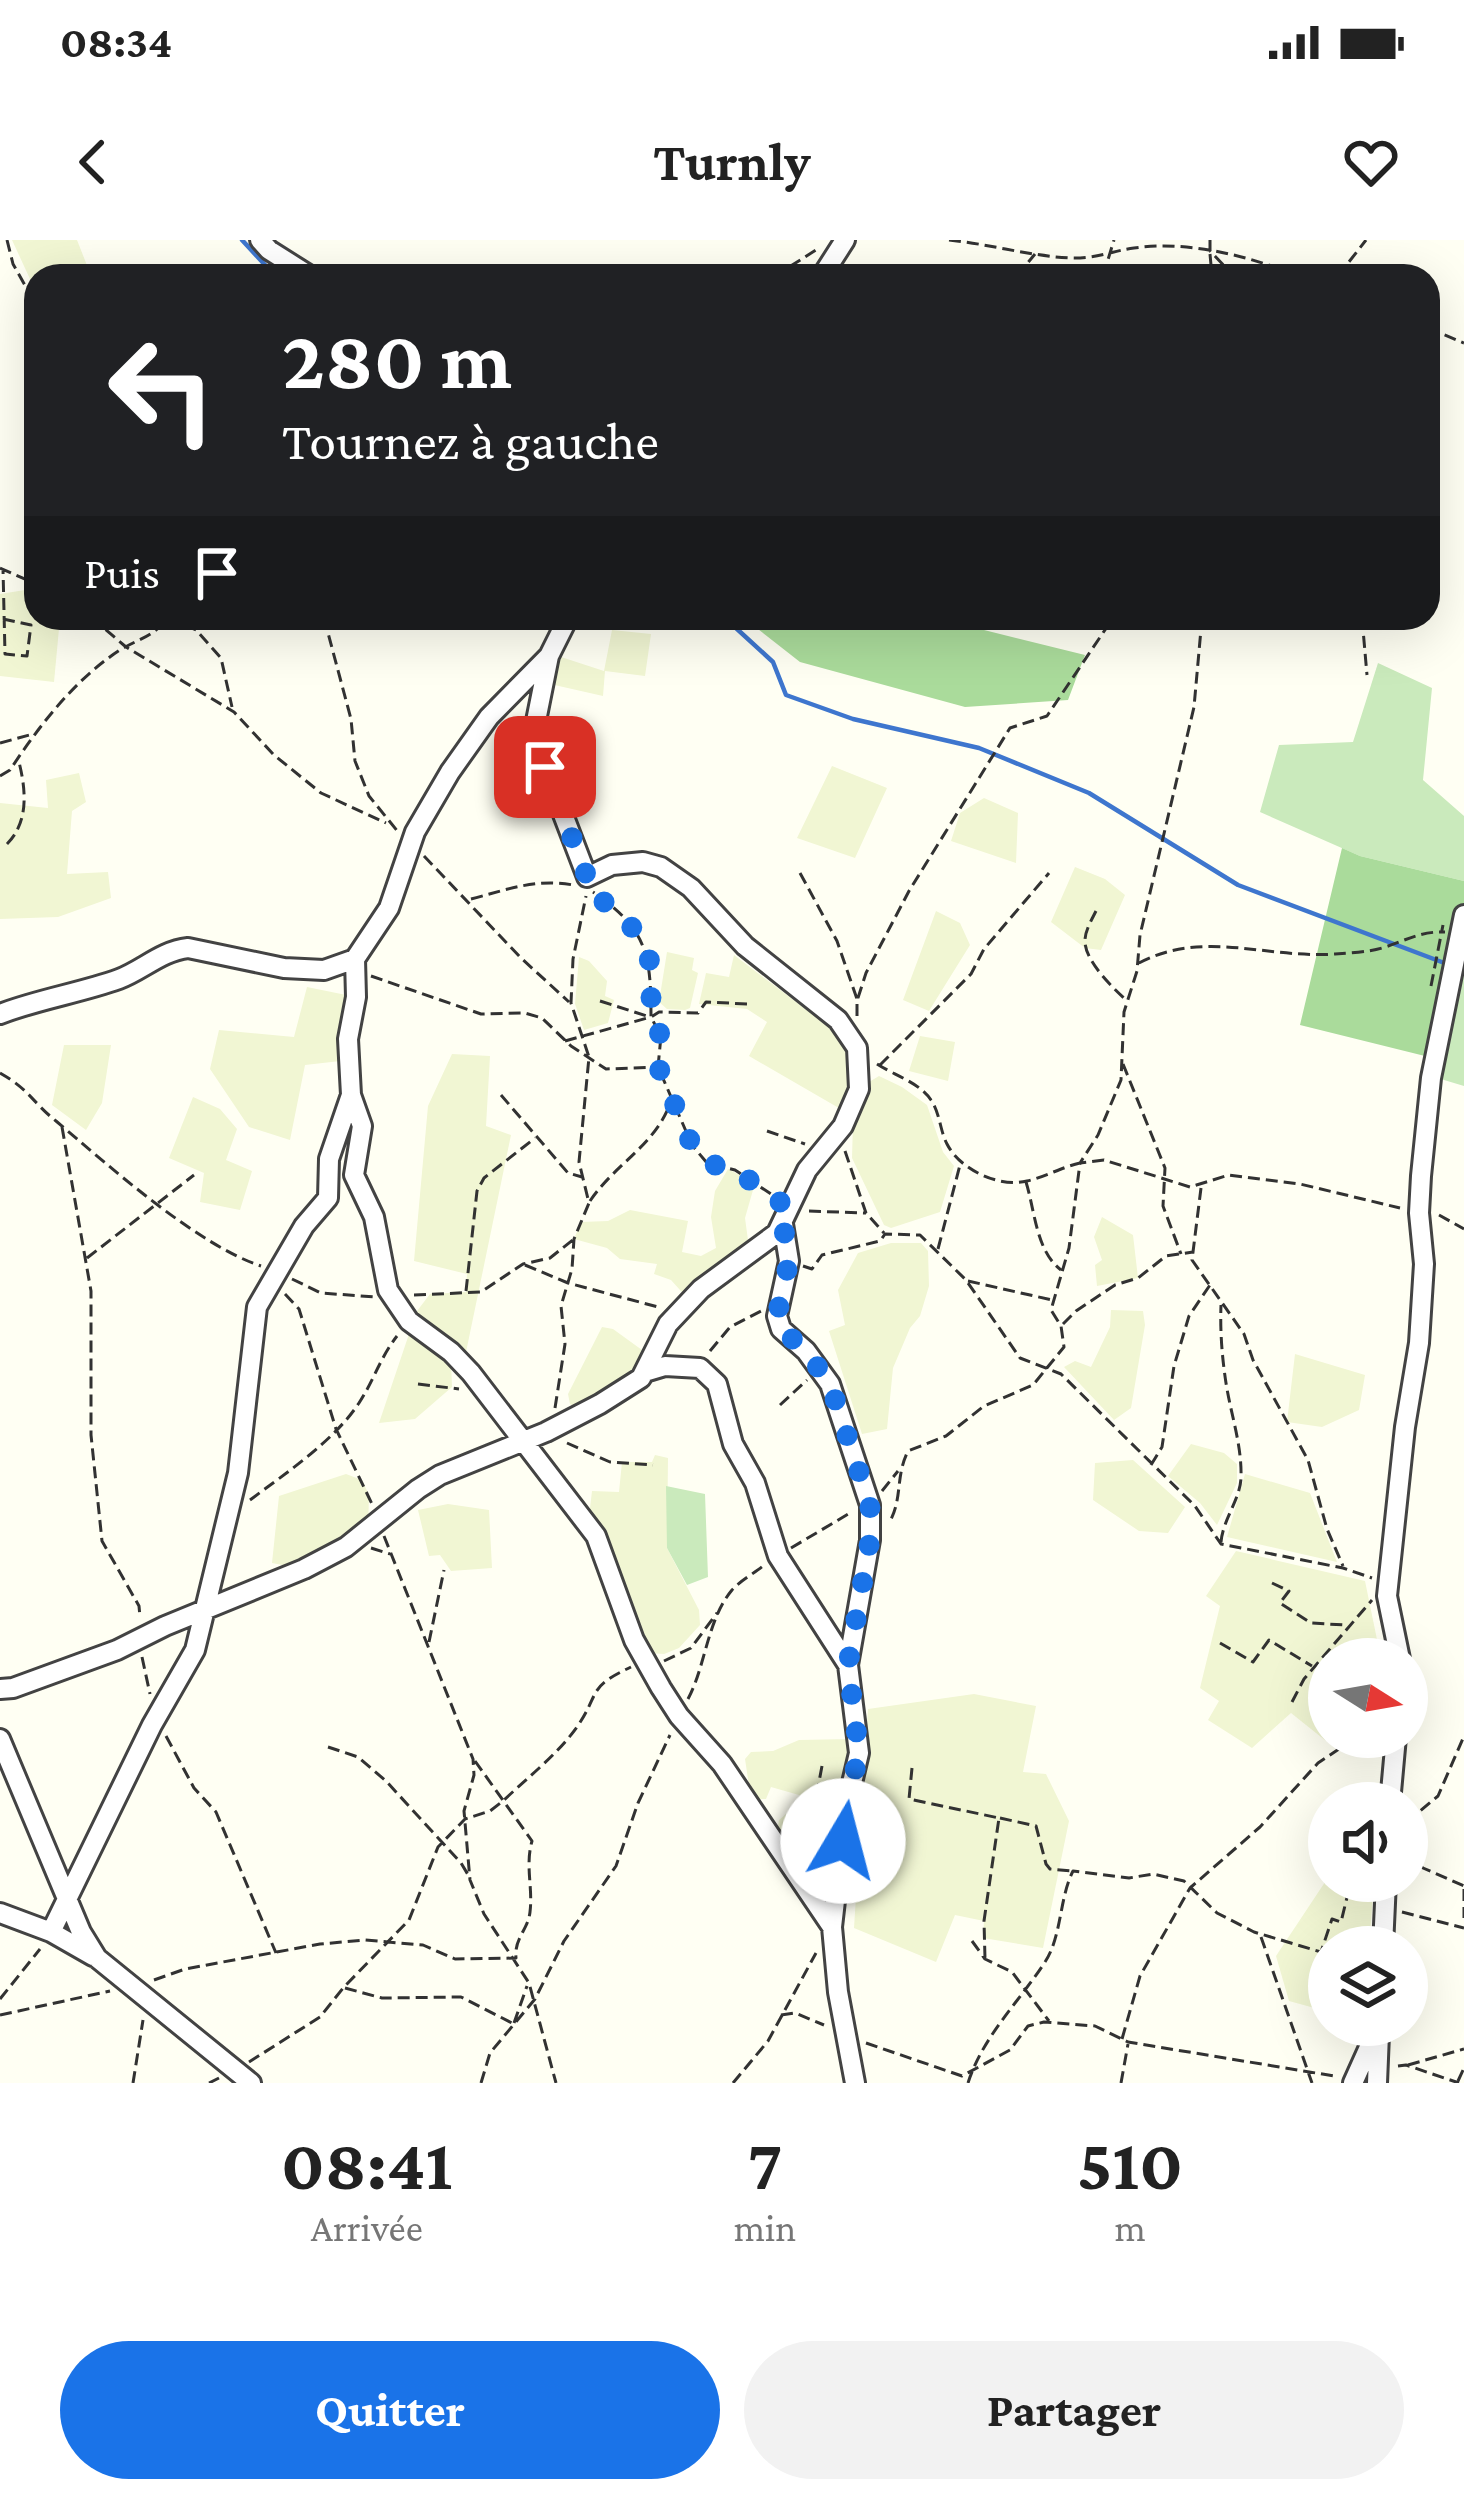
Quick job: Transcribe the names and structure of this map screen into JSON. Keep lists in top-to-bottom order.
{
  "north": "right",
  "page": {
    "status": "08:34",
    "header": "Turnly",
    "turn": ["280 m", "Tournez à gauche"],
    "then": "Puis",
    "eta": [
      "08:41",
      "Arrivée",
      "7",
      "min",
      "510",
      "m"
    ],
    "buttons": ["Quitter", "Partager"]
  }
}
